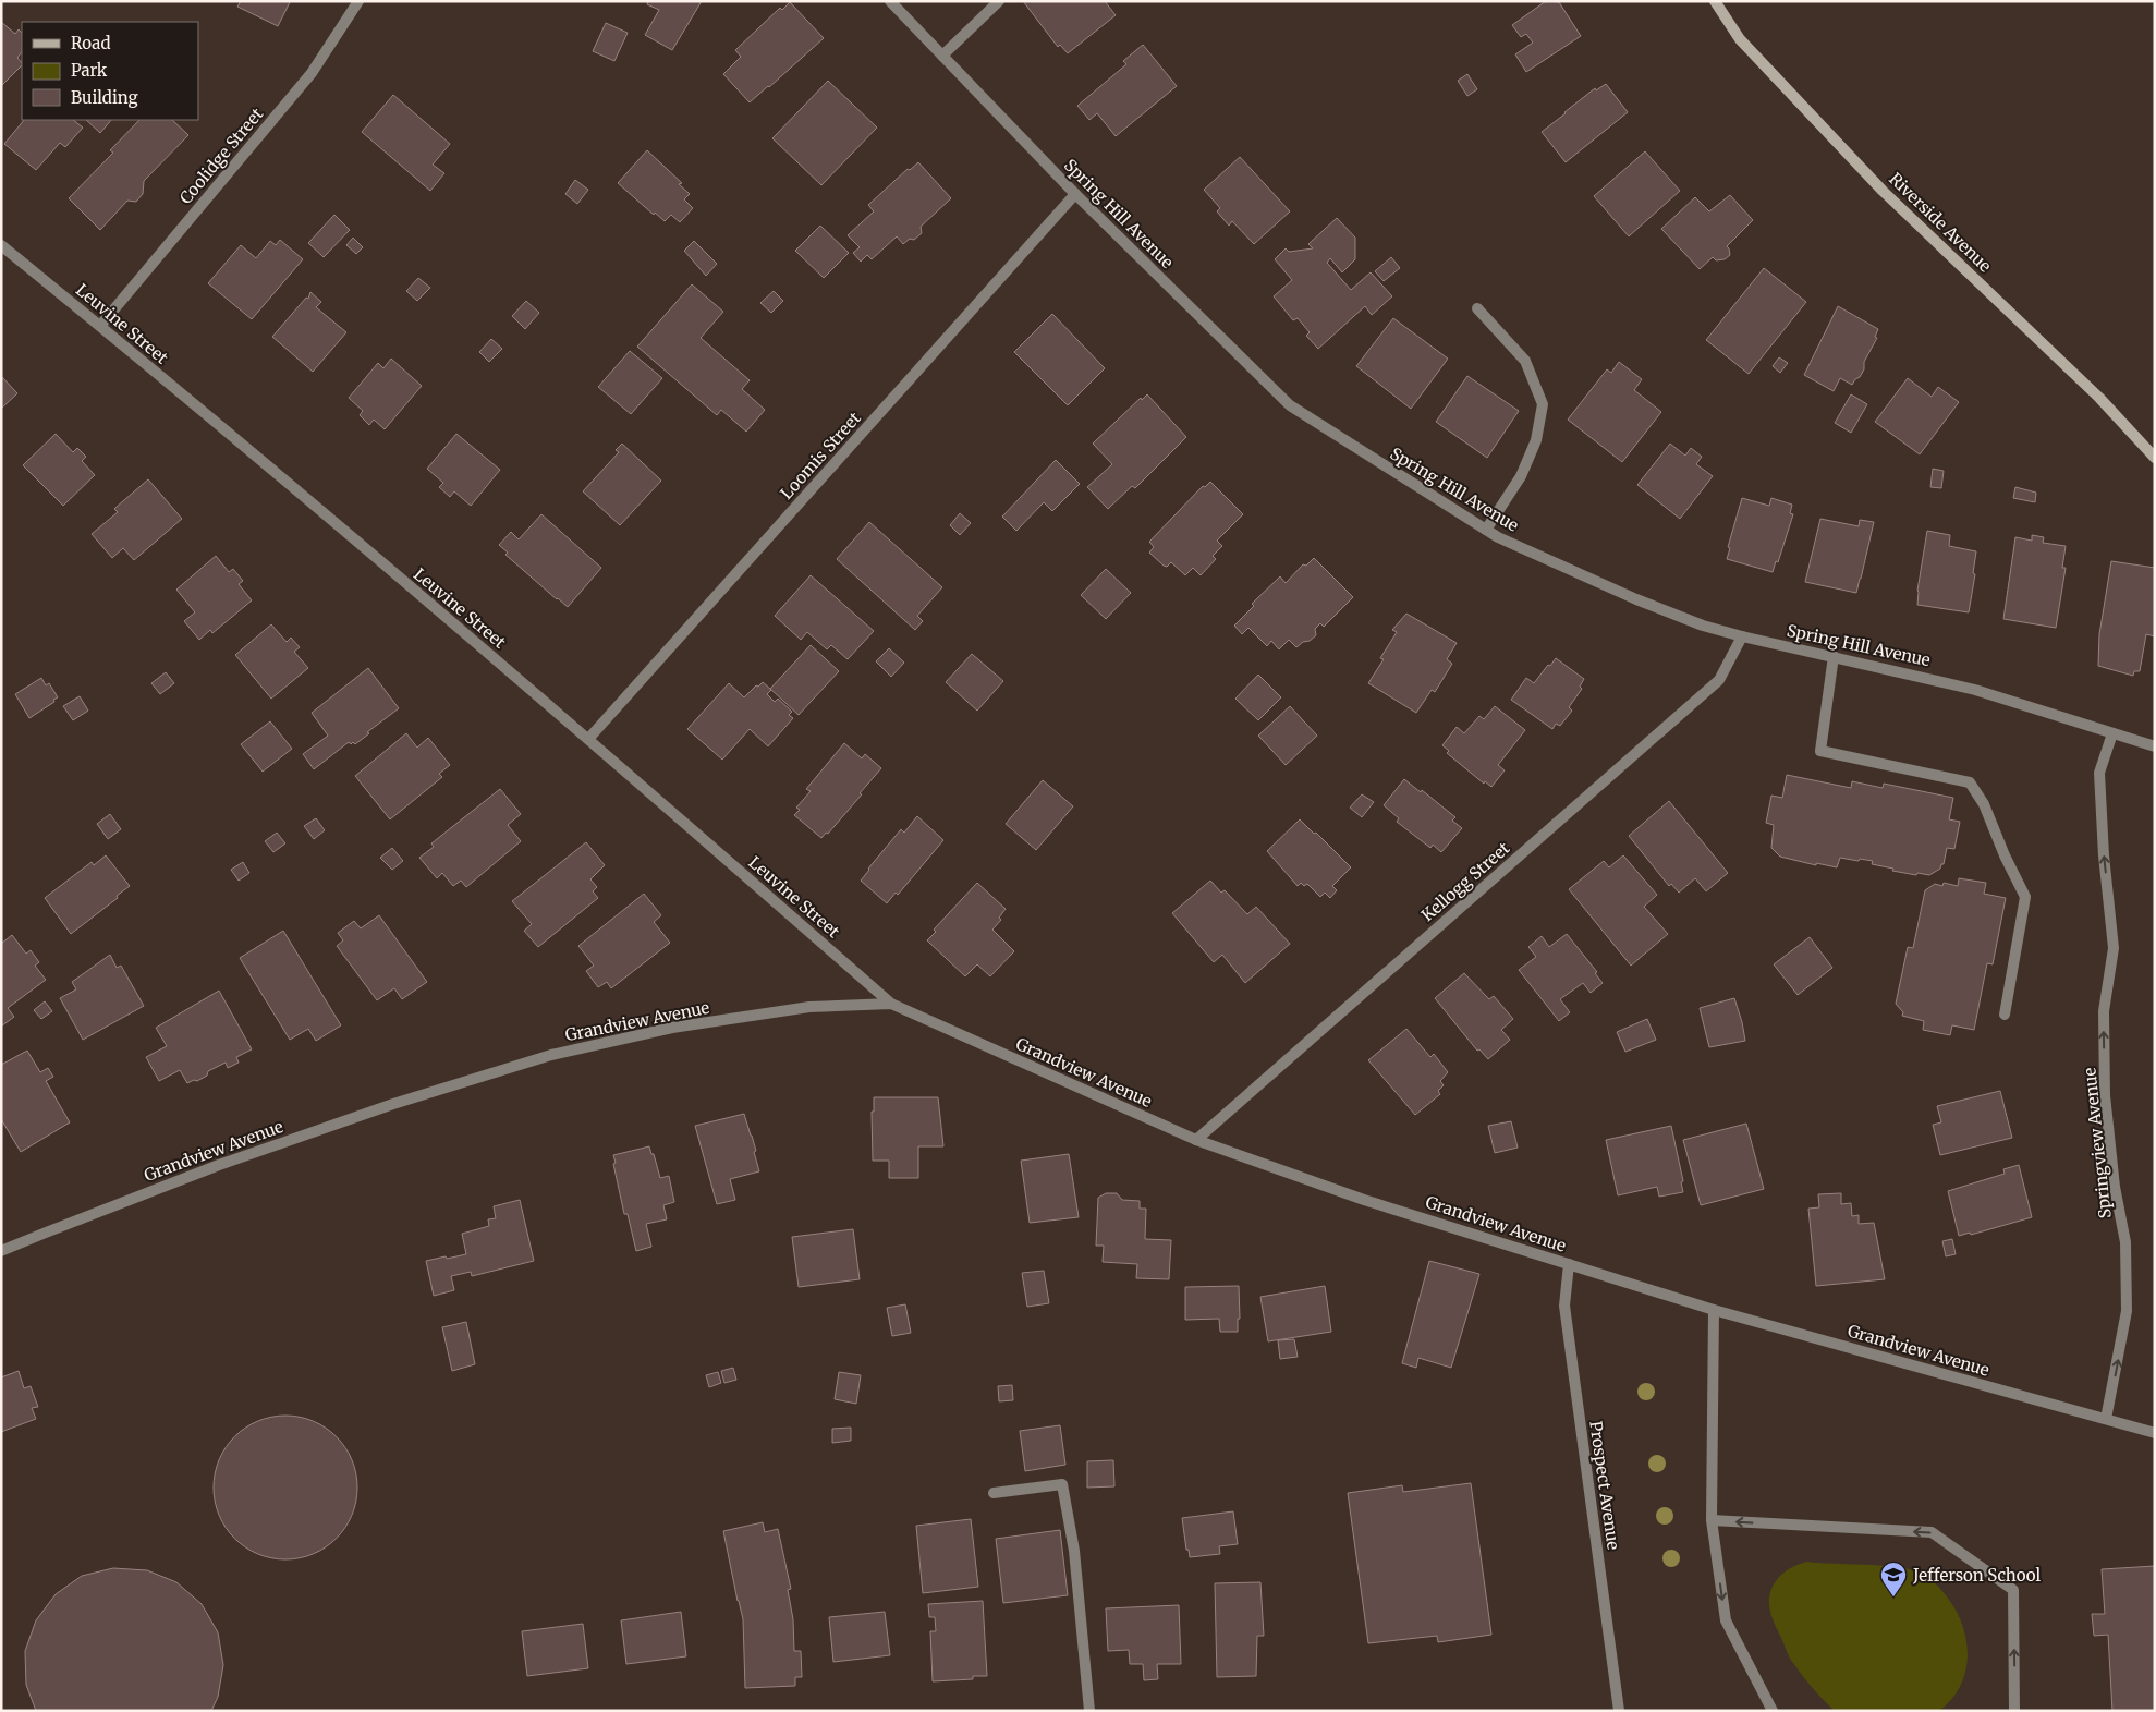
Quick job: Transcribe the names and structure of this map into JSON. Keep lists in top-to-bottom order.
{
  "streets": {
    "main road": ["Riverside Avenue"],
    "street": [
      "Coolidge Street",
      "Spring Hill Avenue",
      "Leuvine Street",
      "Loomis Street",
      "Kellogg Street",
      "Grandview Avenue",
      "Springview Avenue",
      "Prospect Avenue"
    ]
  },
  "crossings": [
    ["Coolidge Street", "Leuvine Street"],
    ["Spring Hill Avenue", "Loomis Street"],
    ["Spring Hill Avenue", "Kellogg Street"],
    ["Spring Hill Avenue", "Springview Avenue"],
    ["Leuvine Street", "Loomis Street"],
    ["Leuvine Street", "Grandview Avenue"],
    ["Kellogg Street", "Grandview Avenue"],
    ["Grandview Avenue", "Springview Avenue"],
    ["Grandview Avenue", "Prospect Avenue"]
  ],
  "one_way": ["Springview Avenue"],
  "places": {
    "school or university": ["Jefferson School"]
  },
  "legend": ["Road", "Park", "Building"]
}
